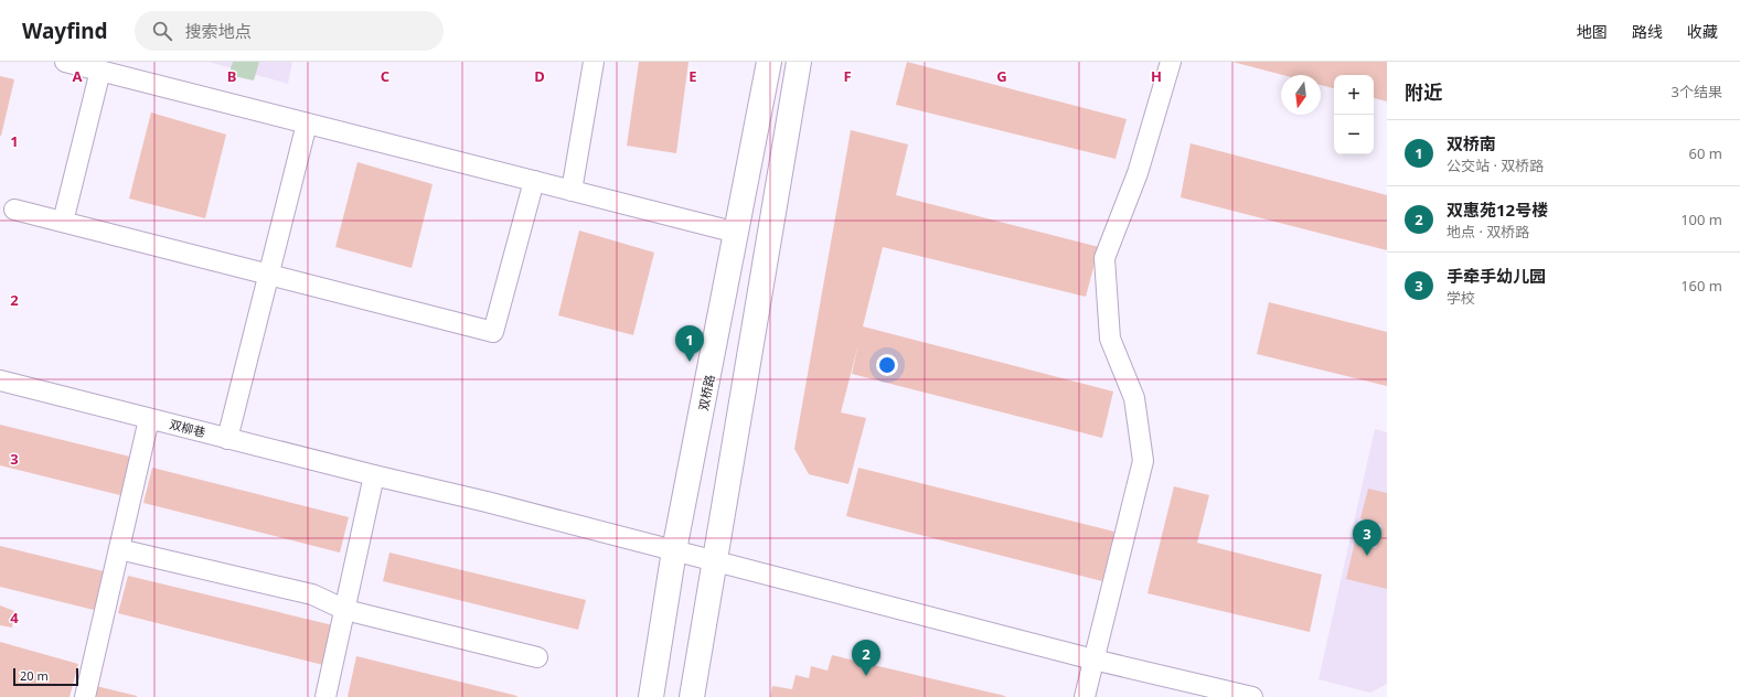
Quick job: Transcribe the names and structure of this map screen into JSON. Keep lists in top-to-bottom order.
{
  "streets": {
    "main road": ["双桥路"],
    "street": ["双柳巷"]
  },
  "crossings": [
    ["双桥路", "双柳巷"]
  ],
  "scale_bar": "20 m",
  "north": "bottom",
  "page": {
    "header": "Wayfind",
    "search": "搜索地点",
    "nav": ["地图", "路线", "收藏"],
    "heading": ["附近", "3个结果"],
    "map_buttons": ["+", "−"],
    "list": [
      {
        "mark": "1",
        "name": "双桥南",
        "note": "公交站 · 双桥路",
        "value": "60 m"
      },
      {
        "mark": "2",
        "name": "双惠苑12号楼",
        "note": "地点 · 双桥路",
        "value": "100 m"
      },
      {
        "mark": "3",
        "name": "手牵手幼儿园",
        "note": "学校",
        "value": "160 m"
      }
    ],
    "pins": ["1", "3", "2"],
    "scale": "20 m"
  },
  "grid": {
    "columns": [
      "A",
      "B",
      "C",
      "D",
      "E",
      "F",
      "G",
      "H"
    ],
    "rows": [
      "1",
      "2",
      "3",
      "4"
    ]
  }
}
